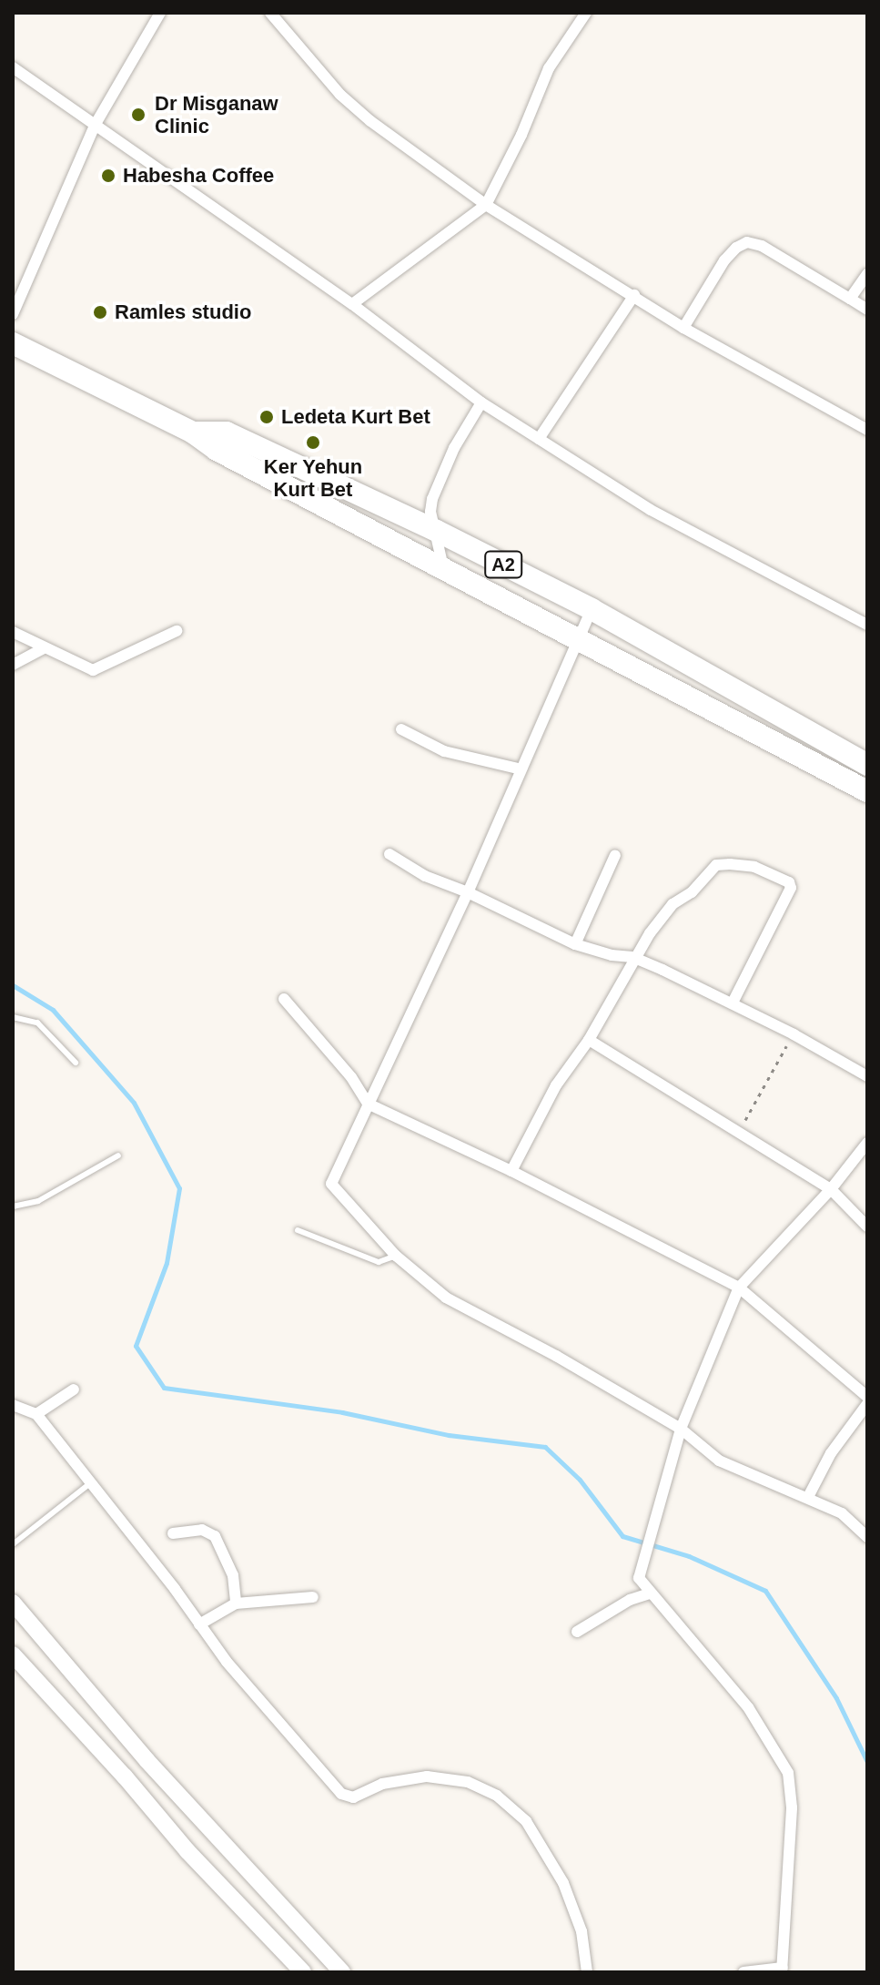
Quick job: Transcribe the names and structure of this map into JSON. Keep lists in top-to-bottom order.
{
  "streets": {
    "highway": ["A2"]
  },
  "places": [
    "Dr Misganaw Clinic",
    "Habesha Coffee",
    "Ramles studio",
    "Ledeta Kurt Bet",
    "Ker Yehun Kurt Bet"
  ]
}
